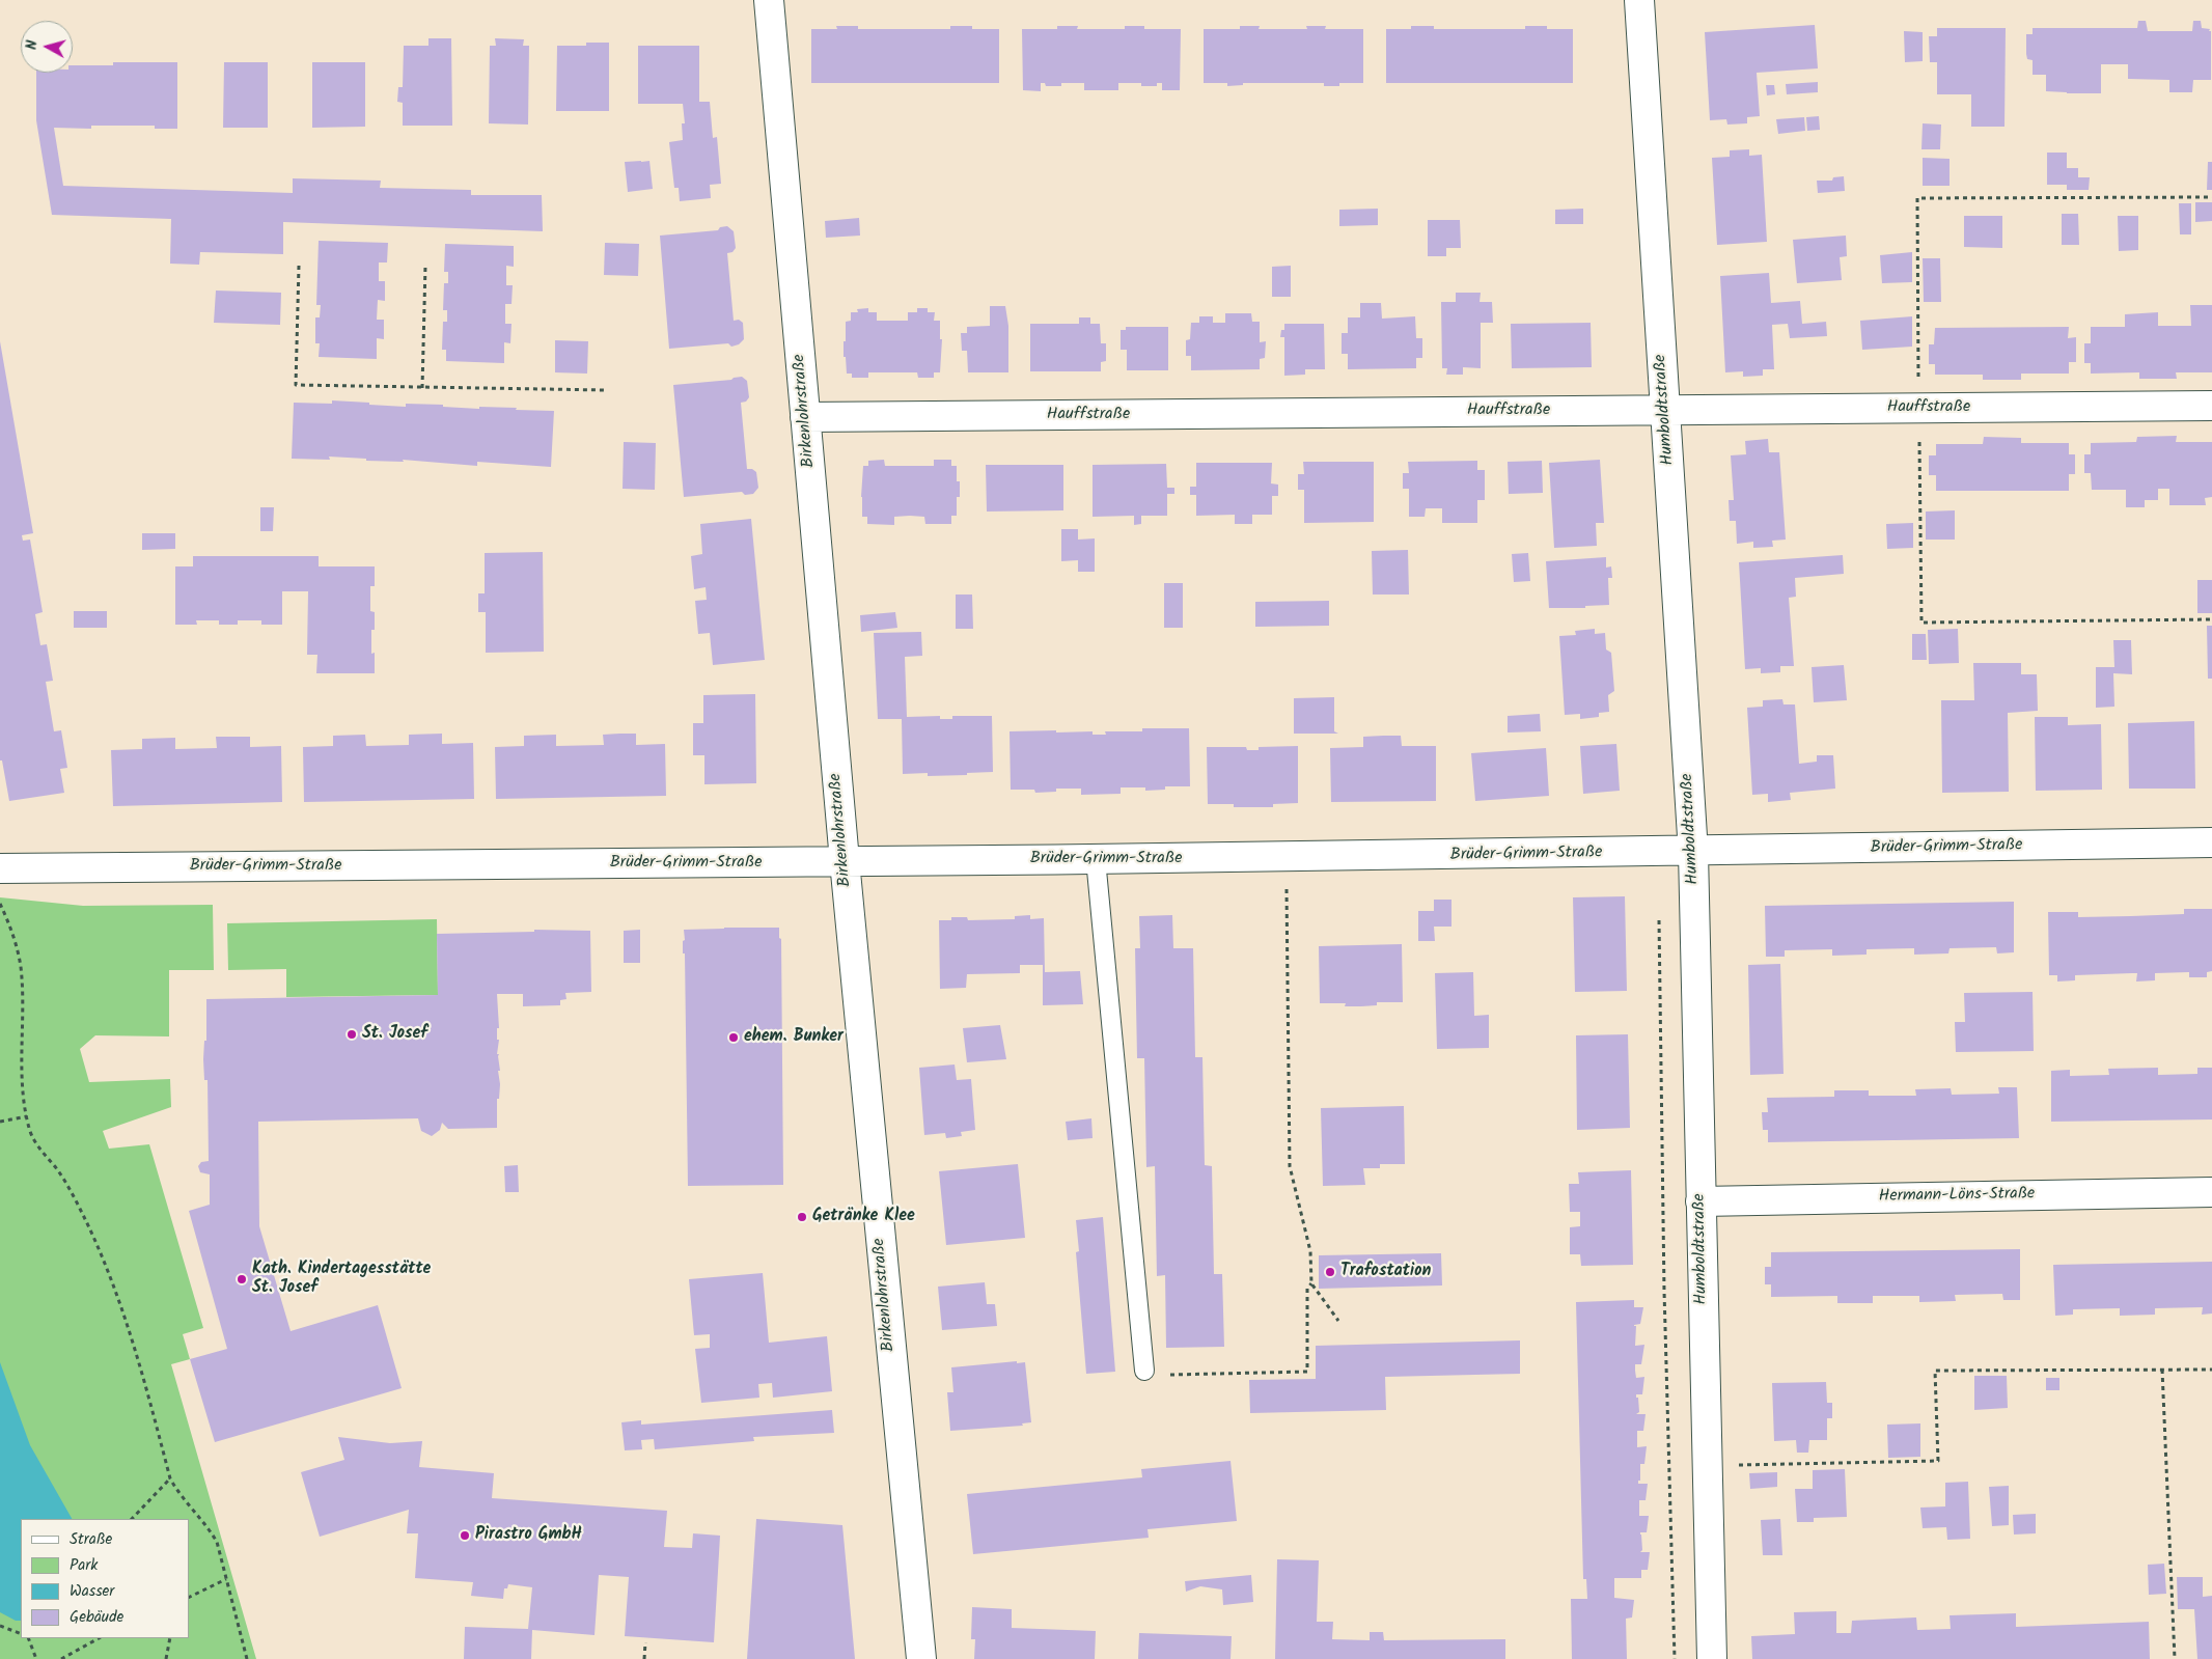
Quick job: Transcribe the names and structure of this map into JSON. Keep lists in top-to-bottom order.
{
  "streets": {
    "street": [
      "Hauffstraße",
      "Humboldtstraße",
      "Birkenlohrstraße",
      "Brüder-Grimm-Straße",
      "Hermann-Löns-Straße"
    ]
  },
  "crossings": [
    ["Hauffstraße", "Humboldtstraße"],
    ["Hauffstraße", "Birkenlohrstraße"],
    ["Humboldtstraße", "Brüder-Grimm-Straße"],
    ["Humboldtstraße", "Hermann-Löns-Straße"],
    ["Birkenlohrstraße", "Brüder-Grimm-Straße"]
  ],
  "places": [
    "St. Josef",
    "ehem. Bunker",
    "Getränke Klee",
    "Trafostation",
    "Kath. Kindertagesstätte St. Josef",
    "Pirastro GmbH"
  ],
  "legend": [
    "Straße",
    "Park",
    "Wasser",
    "Gebäude"
  ],
  "north": "left"
}
